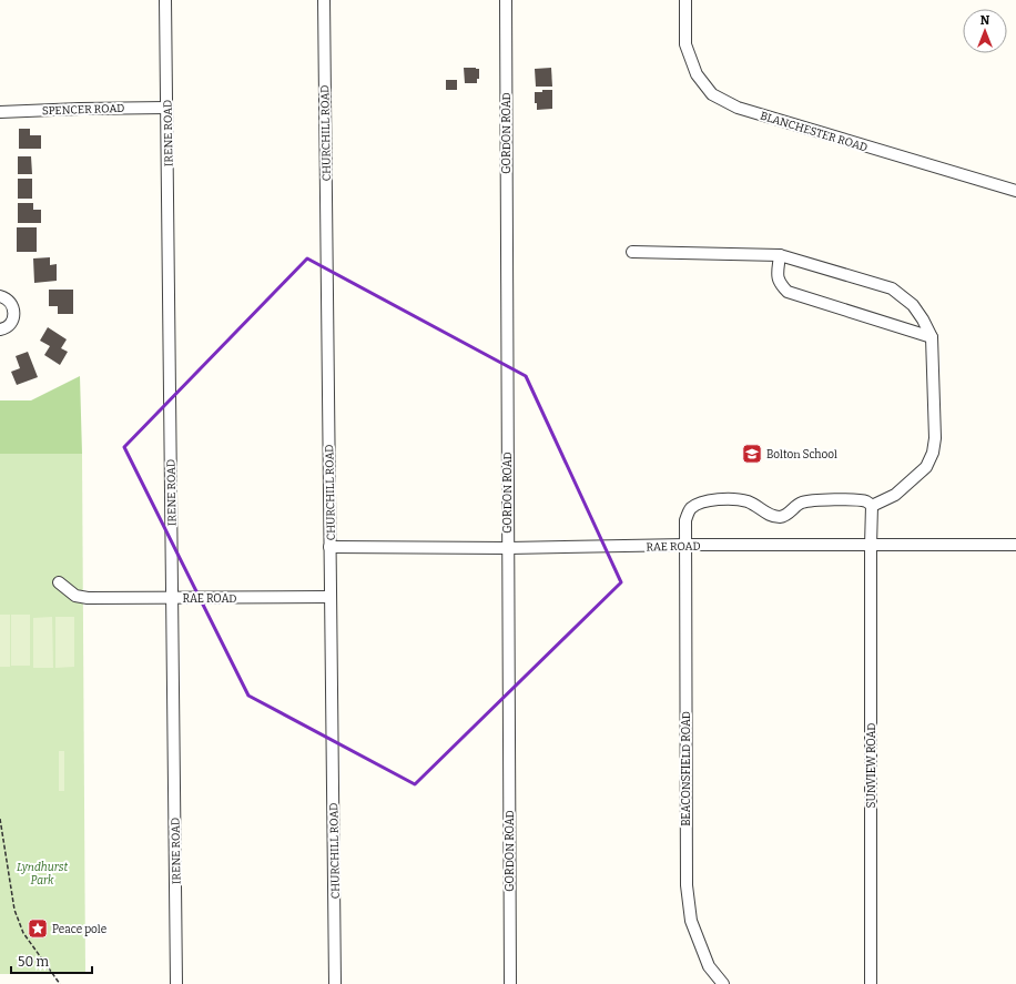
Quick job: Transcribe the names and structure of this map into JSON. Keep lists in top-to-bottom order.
{
  "streets": {
    "street": [
      "SPENCER ROAD",
      "BLANCHESTER ROAD",
      "IRENE ROAD",
      "CHURCHILL ROAD",
      "GORDON ROAD",
      "RAE ROAD",
      "SUNVIEW ROAD",
      "BEACONSFIELD ROAD"
    ]
  },
  "crossings": [
    ["SPENCER ROAD", "IRENE ROAD"],
    ["IRENE ROAD", "RAE ROAD"],
    ["CHURCHILL ROAD", "RAE ROAD"],
    ["GORDON ROAD", "RAE ROAD"],
    ["RAE ROAD", "SUNVIEW ROAD"],
    ["RAE ROAD", "BEACONSFIELD ROAD"],
    ["SUNVIEW ROAD", "BEACONSFIELD ROAD"]
  ],
  "parks": ["Lyndhurst Park"],
  "places": {
    "school or university": ["Bolton School"],
    "place": ["Peace pole"]
  },
  "scale_bar": "50 m",
  "north": "top"
}
